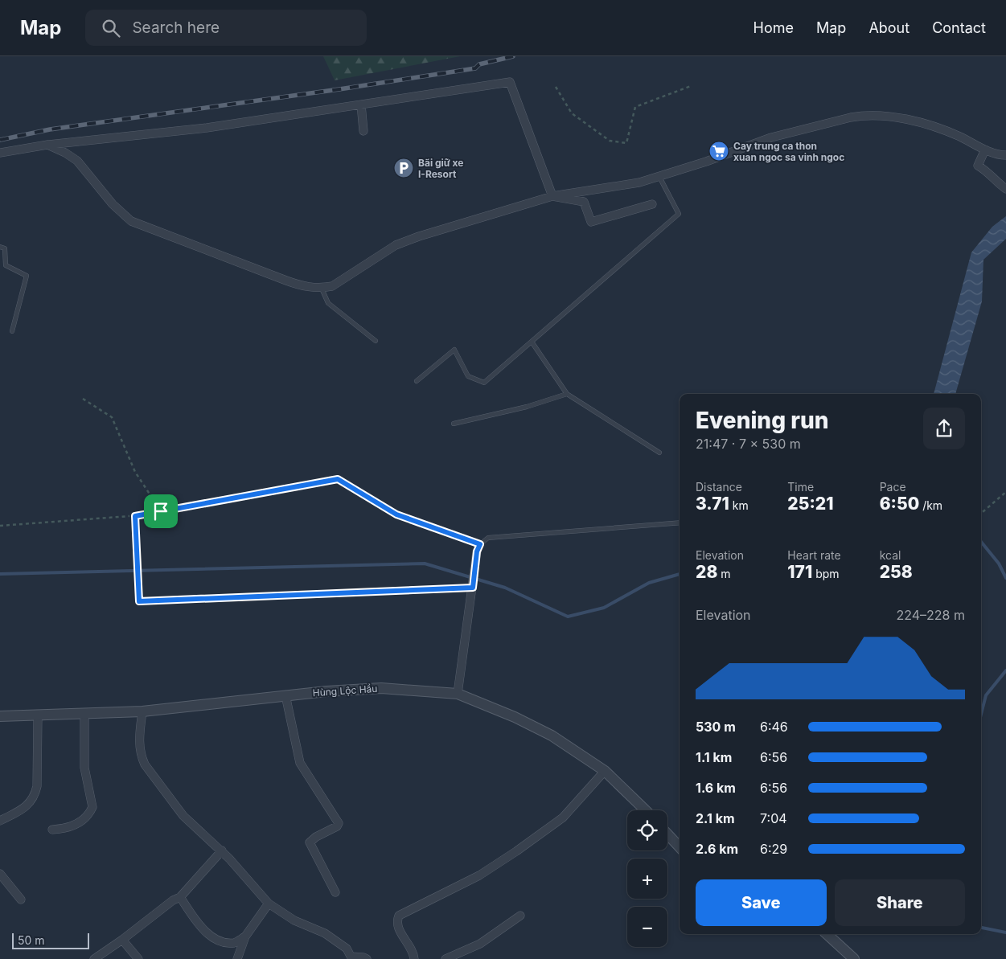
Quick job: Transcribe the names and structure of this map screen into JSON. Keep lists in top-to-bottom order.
{
  "streets": {
    "street": ["Hùng Lộc Hầu"]
  },
  "places": {
    "supermarket": ["Cay trung ca thon xuan ngoc sa vinh ngoc"],
    "parking": ["Bãi giữ xe I-Resort"]
  },
  "scale_bar": "50 m",
  "page": {
    "header": "Map",
    "search": "Search here",
    "nav": [
      "Home",
      "Map",
      "About",
      "Contact"
    ],
    "heading": ["Evening run", "21:47 · 7 × 530 m"],
    "stats": [
      ["Distance", "3.71 km"],
      ["Time", "25:21"],
      ["Pace", "6:50 /km"],
      ["Elevation", "28 m"],
      ["Heart rate", "171 bpm"],
      ["kcal", "258"]
    ],
    "chart": ["Elevation", "224–228 m"],
    "list": [
      {
        "name": "530 m",
        "note": "6:46"
      },
      {
        "name": "1.1 km",
        "note": "6:56"
      },
      {
        "name": "1.6 km",
        "note": "6:56"
      },
      {
        "name": "2.1 km",
        "note": "7:04"
      },
      {
        "name": "2.6 km",
        "note": "6:29"
      }
    ],
    "map_buttons": ["+", "−"],
    "buttons": ["Save", "Share"],
    "scale": "50 m"
  }
}
